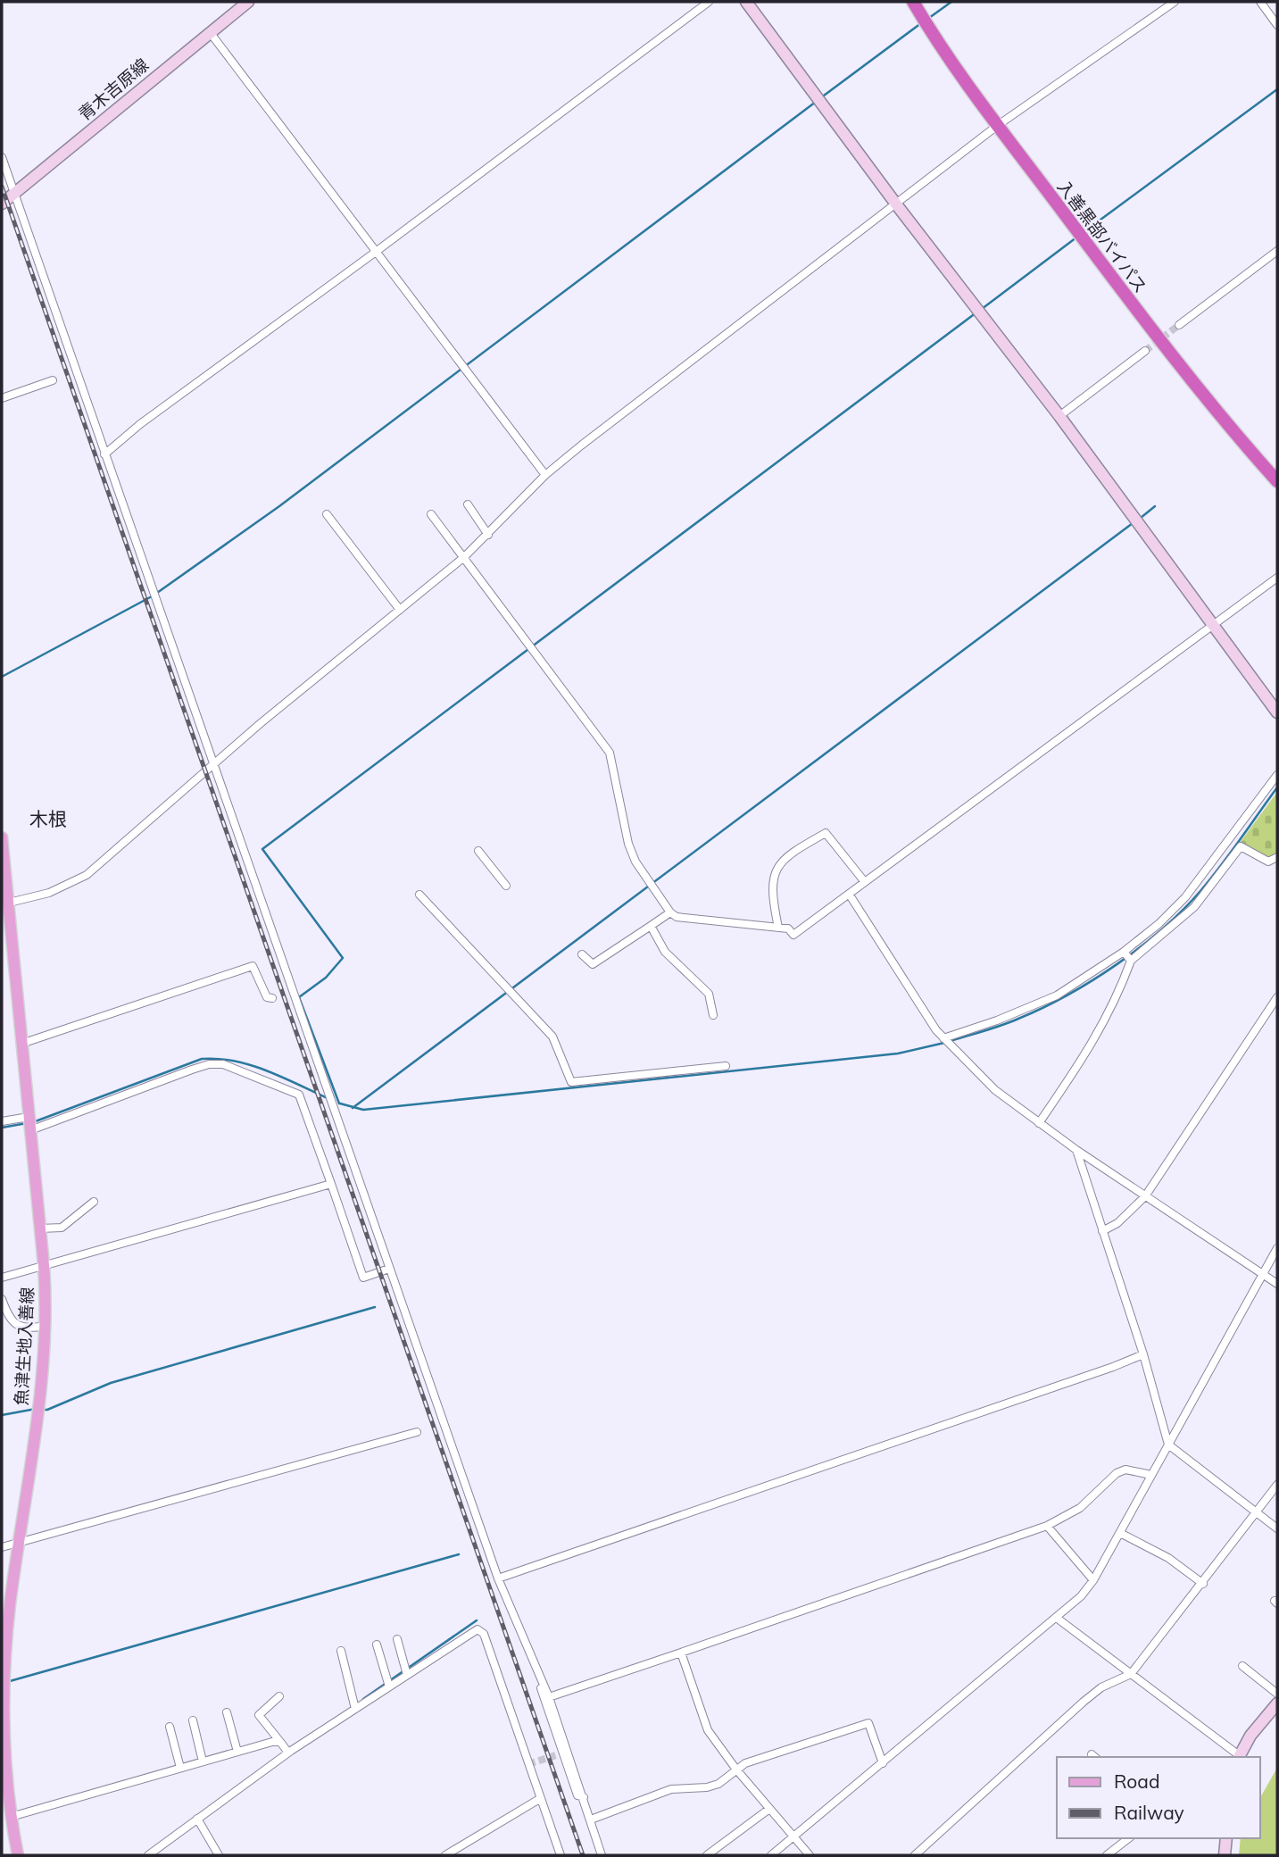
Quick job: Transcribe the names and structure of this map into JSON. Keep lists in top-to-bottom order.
{
  "streets": {
    "highway": ["入善黒部バイパス"],
    "main road": ["魚津生地入善線"],
    "street": ["青木吉原線"]
  },
  "districts": ["木根"],
  "legend": ["Road", "Railway"]
}
